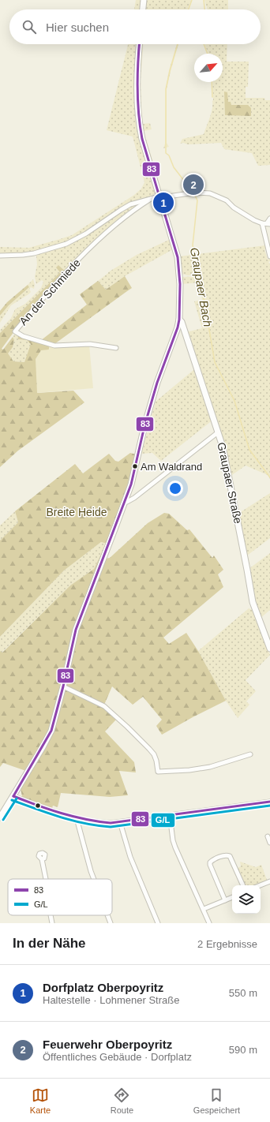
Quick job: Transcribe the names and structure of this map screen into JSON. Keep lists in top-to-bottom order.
{
  "streets": {
    "main road": ["Graupaer Straße"],
    "street": ["An der Schmiede"]
  },
  "water": ["Graupaer Bach"],
  "parks": ["Breite Heide"],
  "places": ["Am Waldrand"],
  "lines": ["transit line 83", "transit line G/L"],
  "legend": ["83", "G/L"],
  "north": "top right",
  "page": {
    "search": "Hier suchen",
    "pins": ["2", "1"],
    "heading": ["In der Nähe", "2 Ergebnisse"],
    "list": [
      {
        "mark": "1",
        "name": "Dorfplatz Oberpoyritz",
        "note": "Haltestelle · Lohmener Straße",
        "value": "550 m"
      },
      {
        "mark": "2",
        "name": "Feuerwehr Oberpoyritz",
        "note": "Öffentliches Gebäude · Dorfplatz",
        "value": "590 m"
      }
    ],
    "nav": ["Karte", "Route", "Gespeichert"]
  }
}
